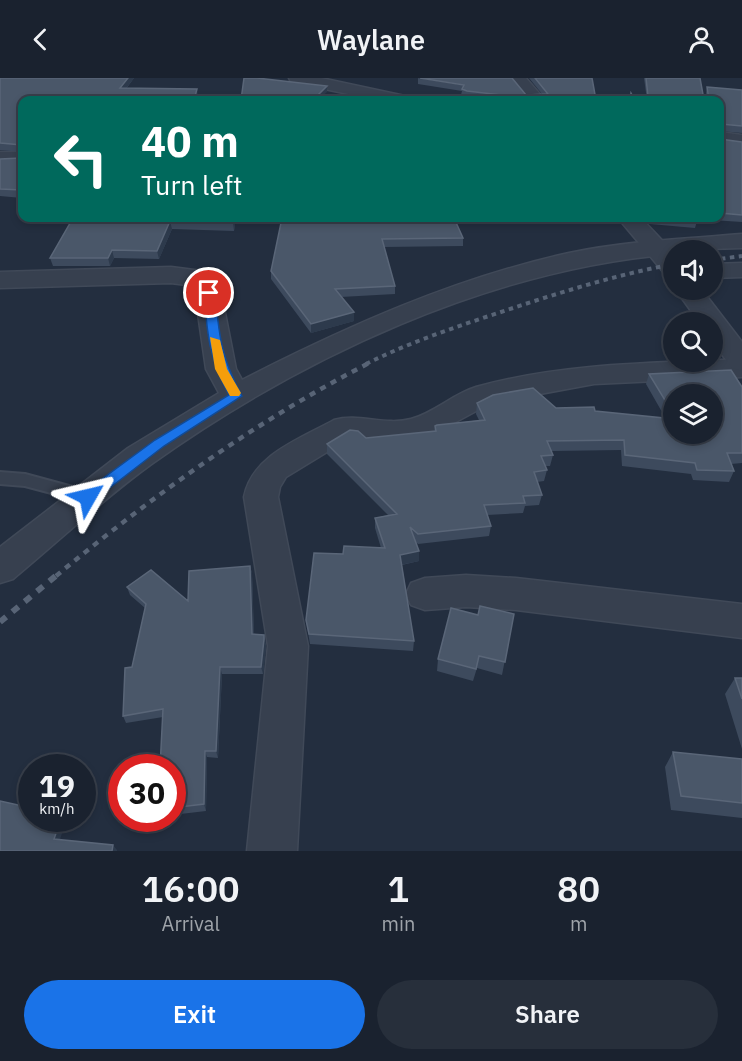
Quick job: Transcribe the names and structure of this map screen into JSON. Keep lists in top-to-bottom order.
{
  "page": {
    "header": "Waylane",
    "turn": ["40 m", "Turn left"],
    "speed": "19 km/h",
    "limit": "30",
    "eta": [
      "16:00",
      "Arrival",
      "1",
      "min",
      "80",
      "m"
    ],
    "buttons": ["Exit", "Share"]
  }
}
